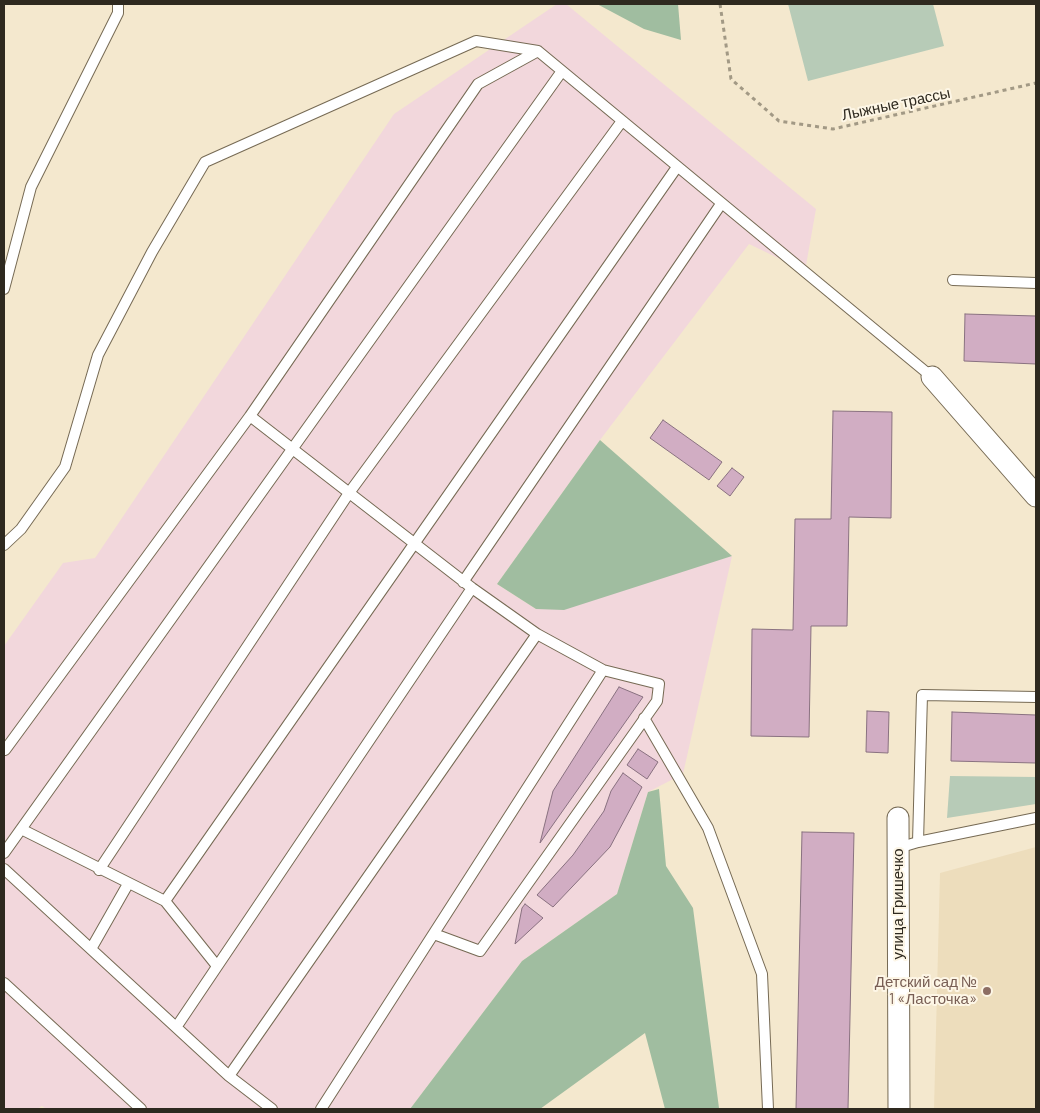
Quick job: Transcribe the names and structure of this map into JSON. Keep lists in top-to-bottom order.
{
  "streets": {
    "street": ["улица Гришечко"],
    "path": ["Лыжные трассы"]
  },
  "places": ["Детский сад № 1 «Ласточка»"]
}
